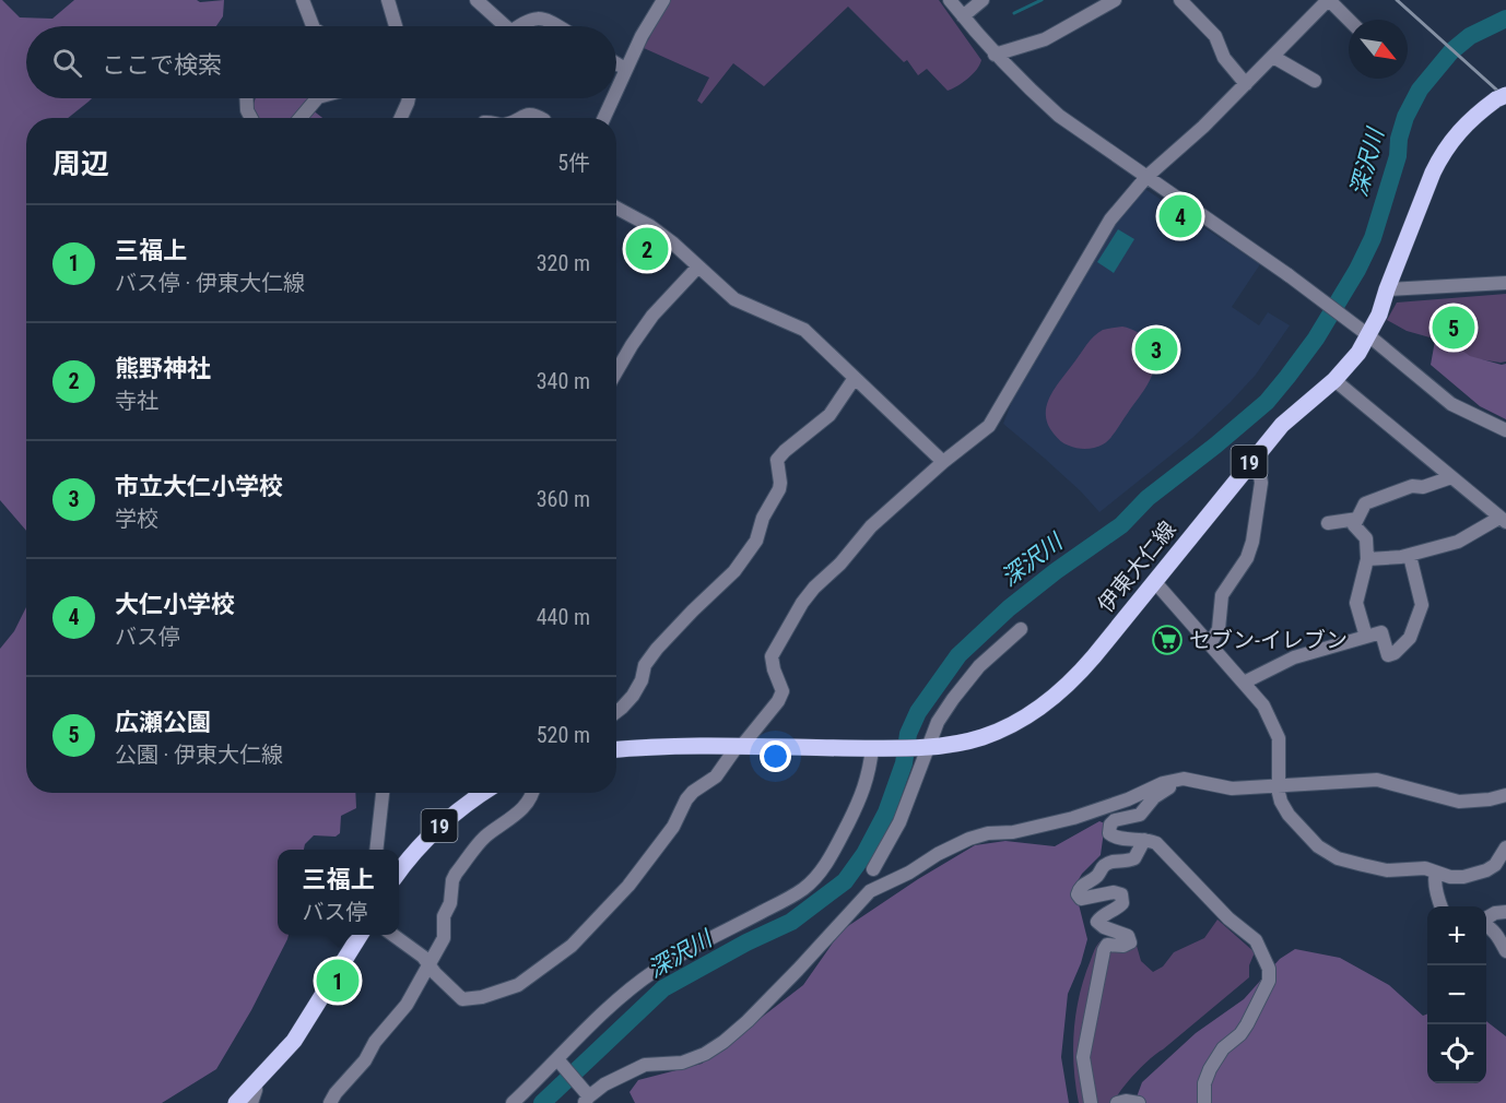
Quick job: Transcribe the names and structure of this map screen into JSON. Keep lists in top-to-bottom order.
{
  "streets": {
    "main road": ["19", "伊東大仁線"]
  },
  "water": ["深沢川"],
  "places": {
    "supermarket": ["セブン-イレブン"]
  },
  "north": "bottom right",
  "page": {
    "search": "ここで検索",
    "heading": ["周辺", "5件"],
    "pins": [
      "4",
      "2",
      "5",
      "3",
      "1"
    ],
    "list": [
      {
        "mark": "1",
        "name": "三福上",
        "note": "バス停 · 伊東大仁線",
        "value": "320 m"
      },
      {
        "mark": "2",
        "name": "熊野神社",
        "note": "寺社",
        "value": "340 m"
      },
      {
        "mark": "3",
        "name": "市立大仁小学校",
        "note": "学校",
        "value": "360 m"
      },
      {
        "mark": "4",
        "name": "大仁小学校",
        "note": "バス停",
        "value": "440 m"
      },
      {
        "mark": "5",
        "name": "広瀬公園",
        "note": "公園 · 伊東大仁線",
        "value": "520 m"
      }
    ],
    "popup": ["三福上", "バス停"],
    "map_buttons": ["+", "−"]
  }
}
